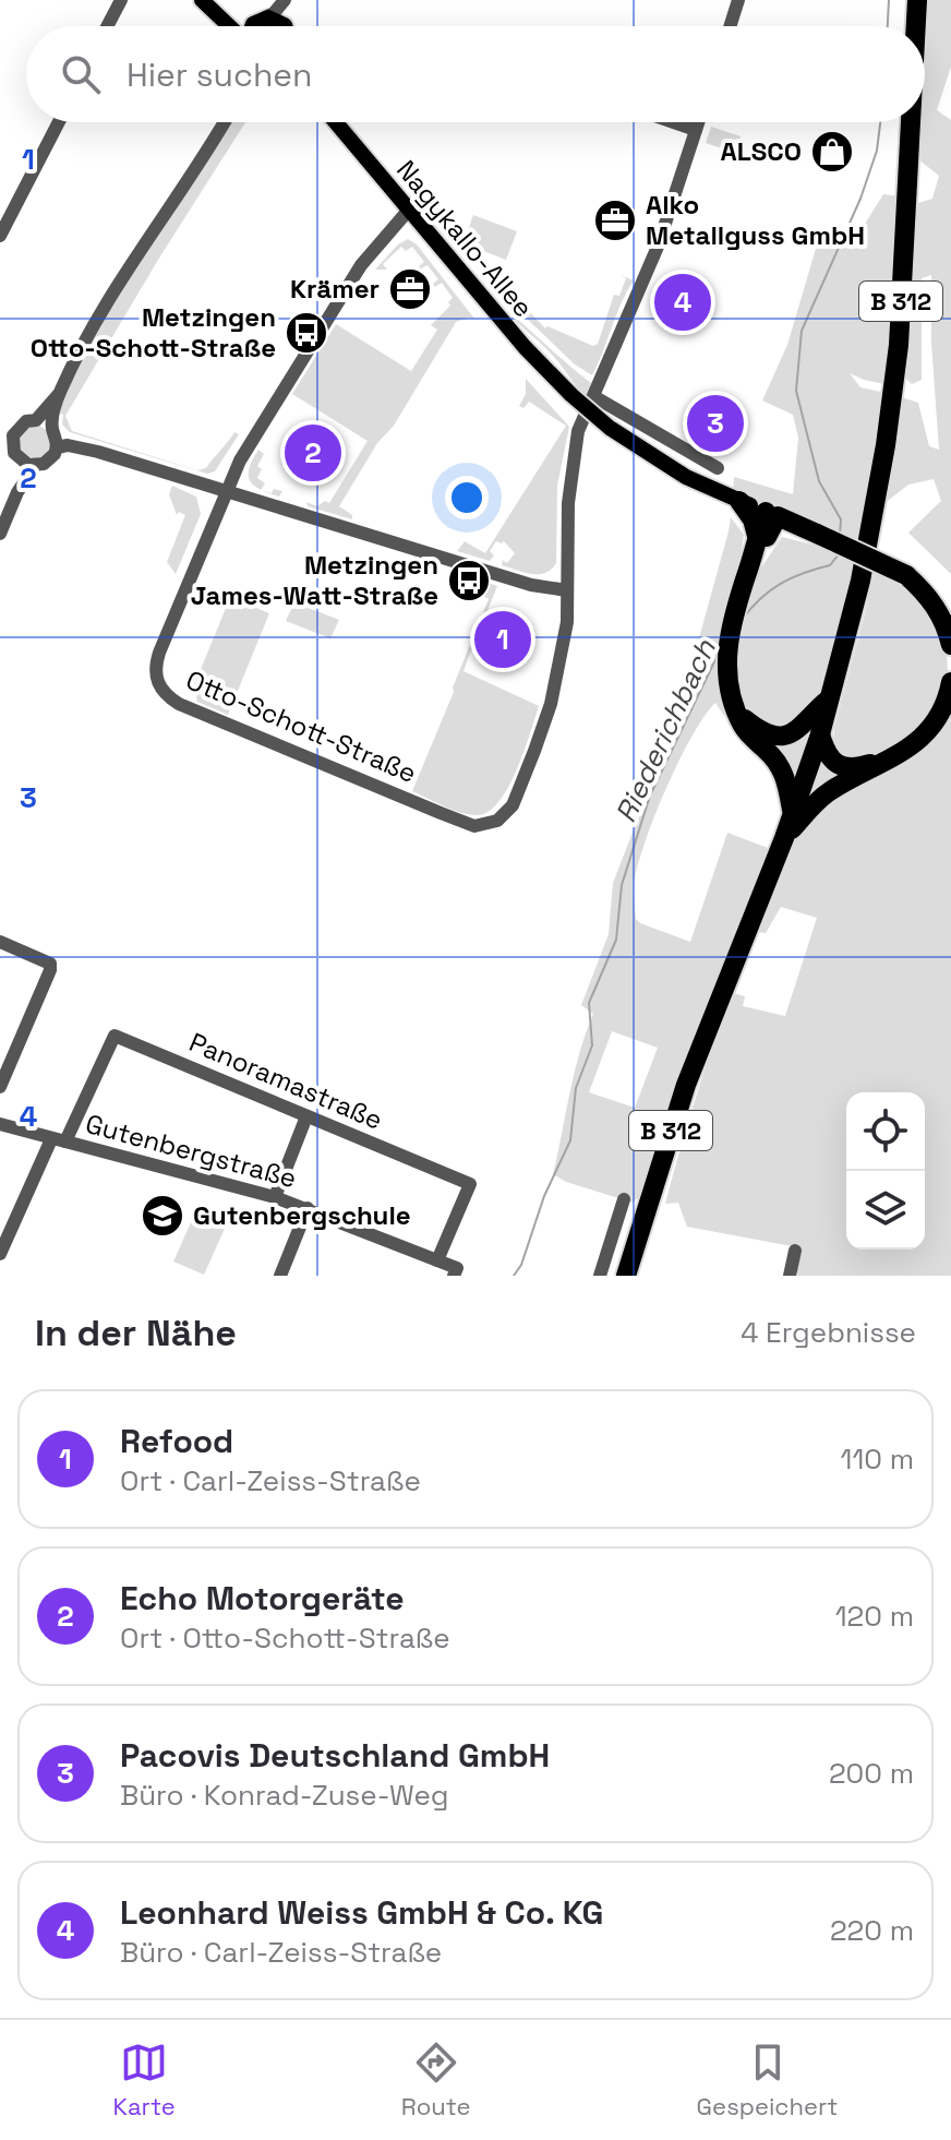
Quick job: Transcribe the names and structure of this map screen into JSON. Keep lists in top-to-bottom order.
{
  "streets": {
    "highway": ["B 312"],
    "main road": ["Nagykallo-Allee"],
    "street": ["Otto-Schott-Straße", "Panoramastraße", "Gutenbergstraße"]
  },
  "crossings": [
    ["Nagykallo-Allee", "Otto-Schott-Straße"],
    ["Panoramastraße", "Gutenbergstraße"]
  ],
  "water": ["Riederichbach"],
  "places": {
    "shop": ["ALSCO"],
    "office": ["Alko Metallguss GmbH", "Krämer"],
    "bus stop": ["Metzingen Otto-Schott-Straße", "Metzingen James-Watt-Straße"],
    "school or university": ["Gutenbergschule"]
  },
  "page": {
    "search": "Hier suchen",
    "pins": [
      "4",
      "3",
      "2",
      "1"
    ],
    "heading": ["In der Nähe", "4 Ergebnisse"],
    "list": [
      {
        "mark": "1",
        "name": "Refood",
        "note": "Ort · Carl-Zeiss-Straße",
        "value": "110 m"
      },
      {
        "mark": "2",
        "name": "Echo Motorgeräte",
        "note": "Ort · Otto-Schott-Straße",
        "value": "120 m"
      },
      {
        "mark": "3",
        "name": "Pacovis Deutschland GmbH",
        "note": "Büro · Konrad-Zuse-Weg",
        "value": "200 m"
      },
      {
        "mark": "4",
        "name": "Leonhard Weiss GmbH & Co. KG",
        "note": "Büro · Carl-Zeiss-Straße",
        "value": "220 m"
      }
    ],
    "nav": ["Karte", "Route", "Gespeichert"]
  },
  "grid": {
    "rows": [
      "1",
      "2",
      "3",
      "4"
    ]
  }
}
